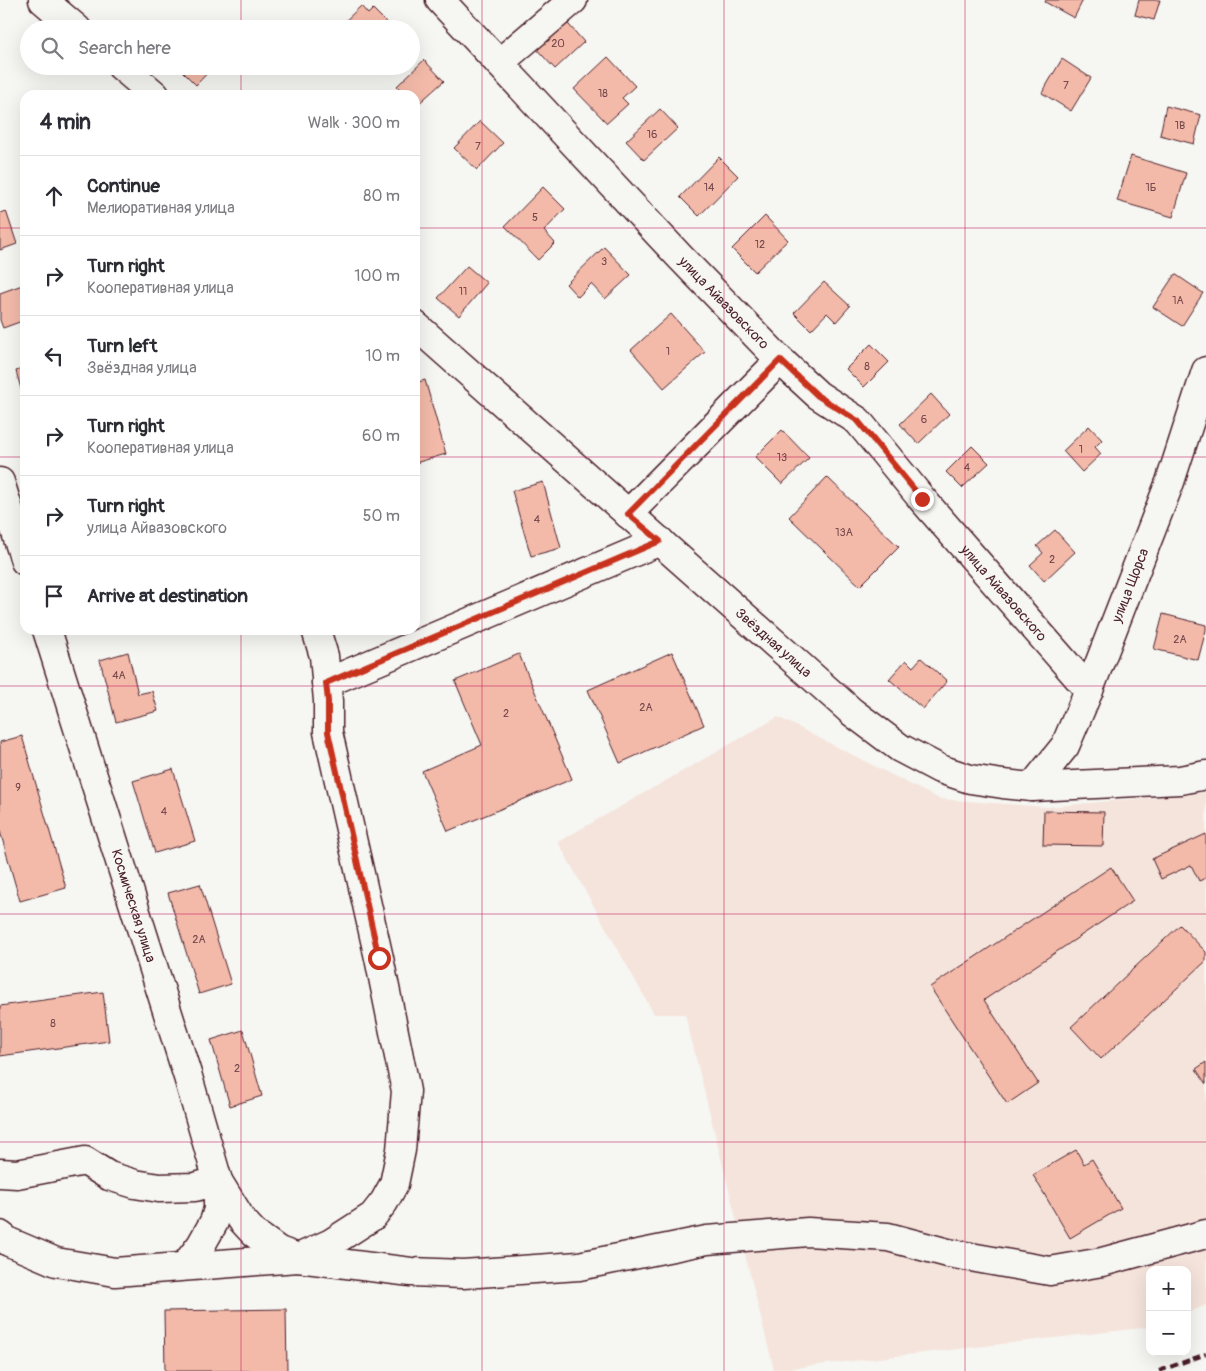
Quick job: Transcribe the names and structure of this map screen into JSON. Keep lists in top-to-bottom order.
{
  "streets": {
    "street": [
      "улица Айвазовского",
      "улица Щорса",
      "Звёздная улица",
      "Космическая улица"
    ]
  },
  "crossings": [
    ["улица Айвазовского", "улица Щорса"],
    ["улица Щорса", "Звёздная улица"]
  ],
  "house_numbers": [
    "20",
    "7",
    "18",
    "1В",
    "16",
    "7",
    "14",
    "1Б",
    "5",
    "12",
    "3",
    "11",
    "1А",
    "1",
    "8",
    "6",
    "1",
    "13",
    "4",
    "4",
    "13А",
    "2",
    "2А",
    "4А",
    "2А",
    "2",
    "9",
    "4",
    "2А",
    "8",
    "2"
  ],
  "page": {
    "search": "Search here",
    "heading": ["4 min", "Walk · 300 m"],
    "list": [
      ["Continue", "Мелиоративная улица", "80 m"],
      ["Turn right", "Кооперативная улица", "100 m"],
      ["Turn left", "Звёздная улица", "10 m"],
      ["Turn right", "Кооперативная улица", "60 m"],
      ["Turn right", "улица Айвазовского", "50 m"],
      "Arrive at destination"
    ],
    "map_buttons": ["+", "−"]
  }
}
